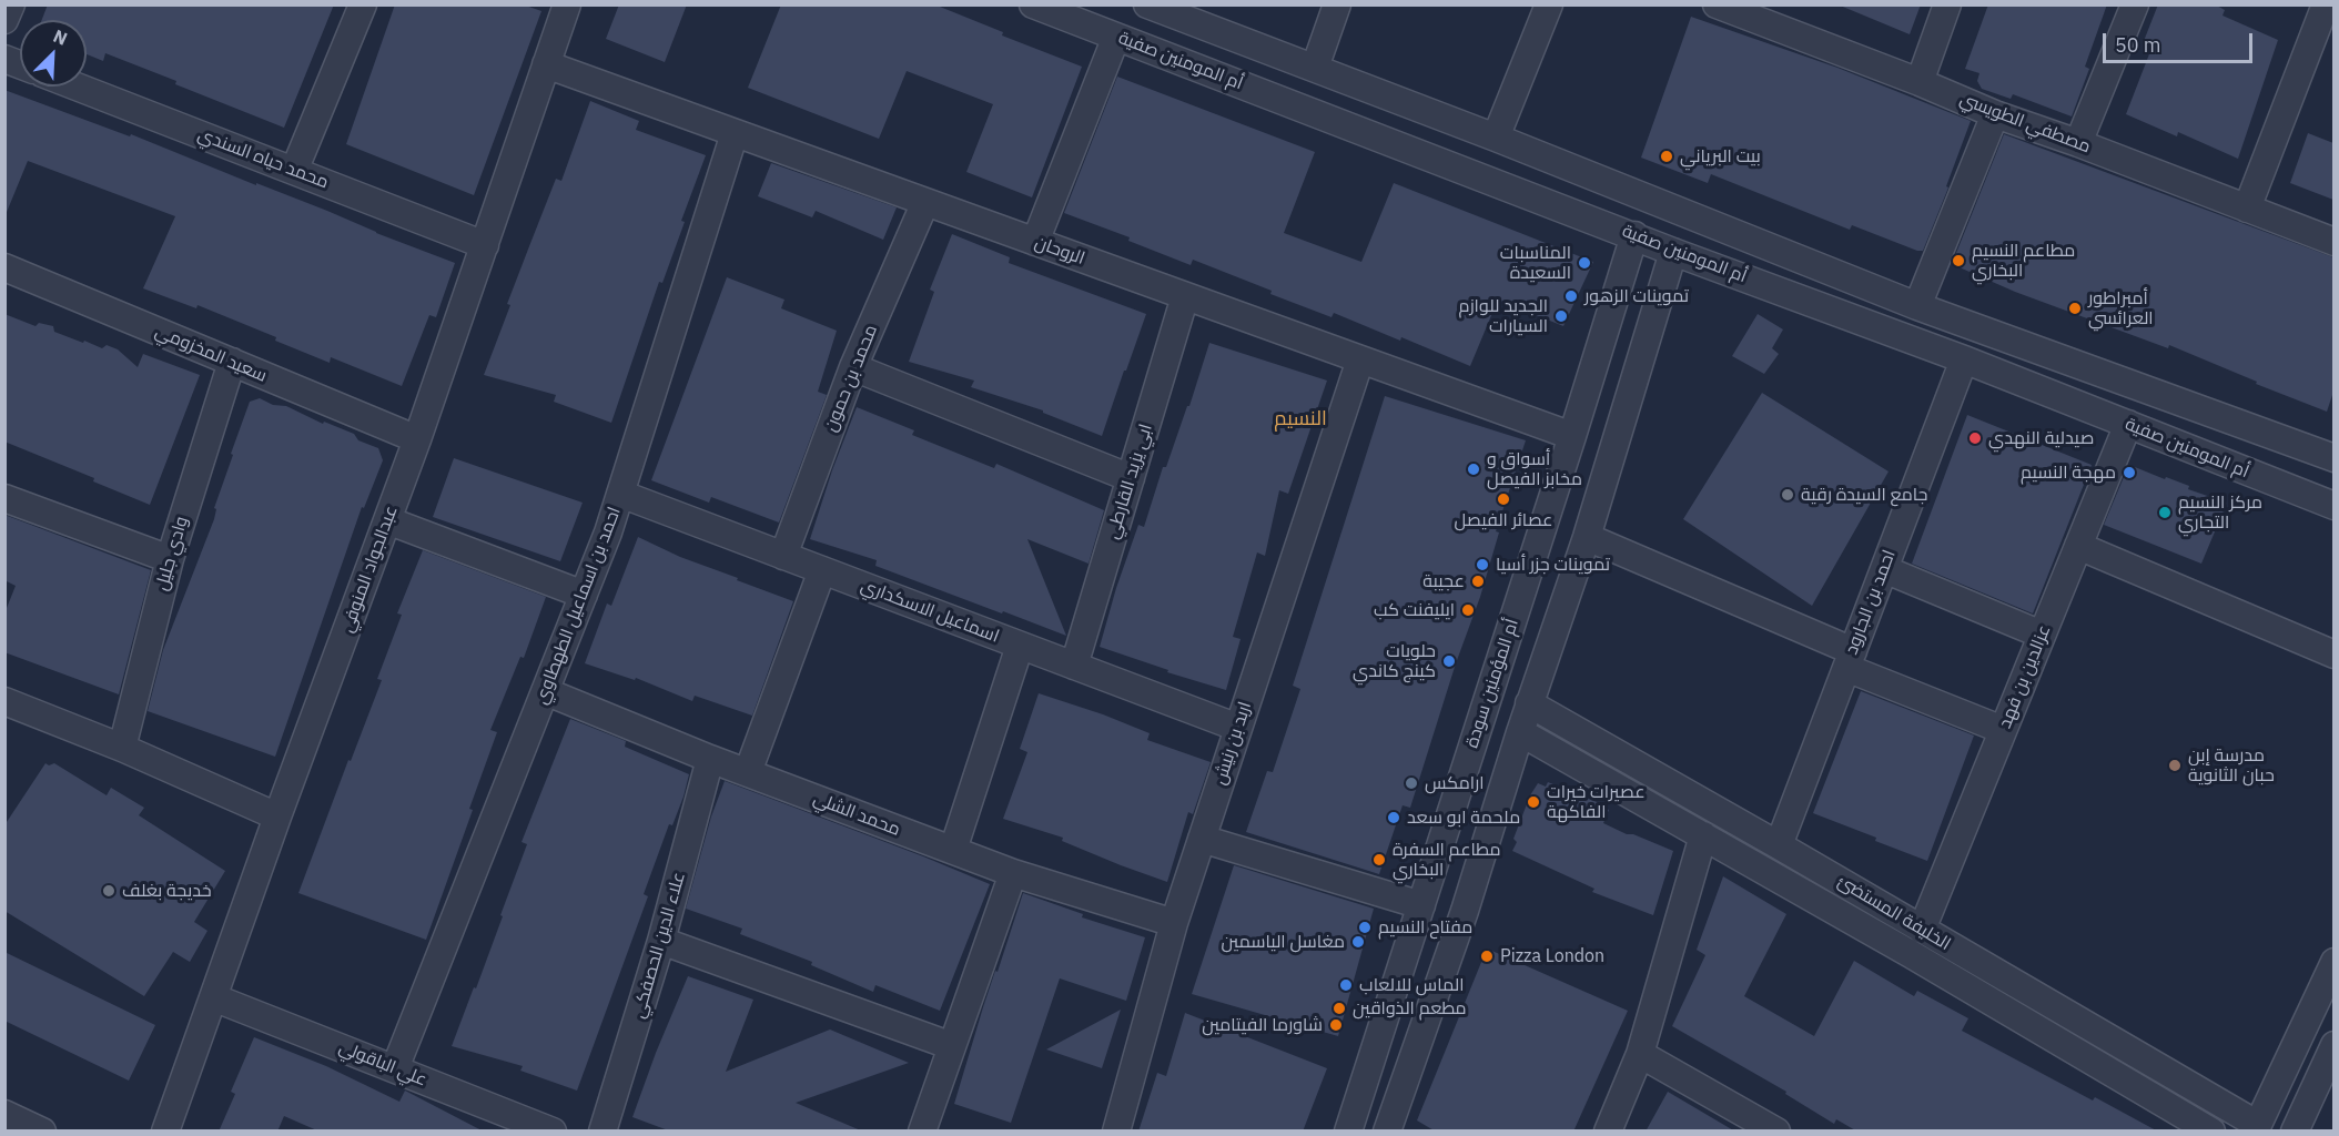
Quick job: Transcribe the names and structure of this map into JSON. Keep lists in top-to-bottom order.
{
  "streets": {
    "street": [
      "أم المومنين صفية",
      "مصطفي الطويسي",
      "محمد حياه السندي",
      "الروحان",
      "سعيد المخزومي",
      "محمد بن حمون",
      "ابي يزيد القارطي",
      "وادي جليل",
      "عبدالجواد المنوفي",
      "احمد بن الجارود",
      "احمد بن اسماعيل الطهطاوي",
      "اسماعيل الاسكداري",
      "عزالدين بن فهد",
      "أم المؤمنين سودة",
      "اربد بن رنيش",
      "محمد الشلي",
      "الخليفة المستضئ",
      "علاء الدين الحصفكي",
      "علي الباقولي"
    ]
  },
  "crossings": [
    ["أم المومنين صفية", "احمد بن الجارود"],
    ["أم المومنين صفية", "عزالدين بن فهد"],
    ["أم المومنين صفية", "أم المؤمنين سودة"],
    ["محمد حياه السندي", "عبدالجواد المنوفي"],
    ["الروحان", "محمد بن حمون"],
    ["الروحان", "ابي يزيد القارطي"],
    ["الروحان", "عبدالجواد المنوفي"],
    ["الروحان", "احمد بن اسماعيل الطهطاوي"],
    ["الروحان", "أم المؤمنين سودة"],
    ["الروحان", "اربد بن رنيش"],
    ["سعيد المخزومي", "وادي جليل"],
    ["سعيد المخزومي", "عبدالجواد المنوفي"],
    ["محمد بن حمون", "اسماعيل الاسكداري"],
    ["ابي يزيد القارطي", "اسماعيل الاسكداري"],
    ["عبدالجواد المنوفي", "علي الباقولي"],
    ["احمد بن الجارود", "الخليفة المستضئ"],
    ["احمد بن اسماعيل الطهطاوي", "اسماعيل الاسكداري"],
    ["احمد بن اسماعيل الطهطاوي", "محمد الشلي"],
    ["احمد بن اسماعيل الطهطاوي", "علي الباقولي"],
    ["اسماعيل الاسكداري", "اربد بن رنيش"],
    ["عزالدين بن فهد", "الخليفة المستضئ"],
    ["اربد بن رنيش", "محمد الشلي"],
    ["محمد الشلي", "علاء الدين الحصفكي"]
  ],
  "districts": ["النسيم"],
  "places": [
    "بيت البرياني",
    "مطاعم النسيم البخاري",
    "المناسبات السعيدة",
    "تموينات الزهور",
    "أمبراطور العرائسي",
    "الجديد للوازم السيارات",
    "صيدلية النهدي",
    "أسواق و مخابز الفيصل",
    "مهجة النسيم",
    "جامع السيدة رقية",
    "عصائر الفيصل",
    "مركز النسيم التجاري",
    "تموينات جزر أسيا",
    "عجيبة",
    "ايليفنت كب",
    "حلويات كينج كاندي",
    "مدرسة إبن حبان الثانوية",
    "ارامكس",
    "عصيرات خيرات الفاكهة",
    "ملحمة ابو سعد",
    "مطاعم السفرة البخاري",
    "خديجة بغلف",
    "مفتاح النسيم",
    "مغاسل الياسمين",
    "Pizza London",
    "الماس للالعاب",
    "مطعم الذواقين",
    "شاورما الفيتامين"
  ],
  "scale_bar": "50 m",
  "north": "top right"
}
